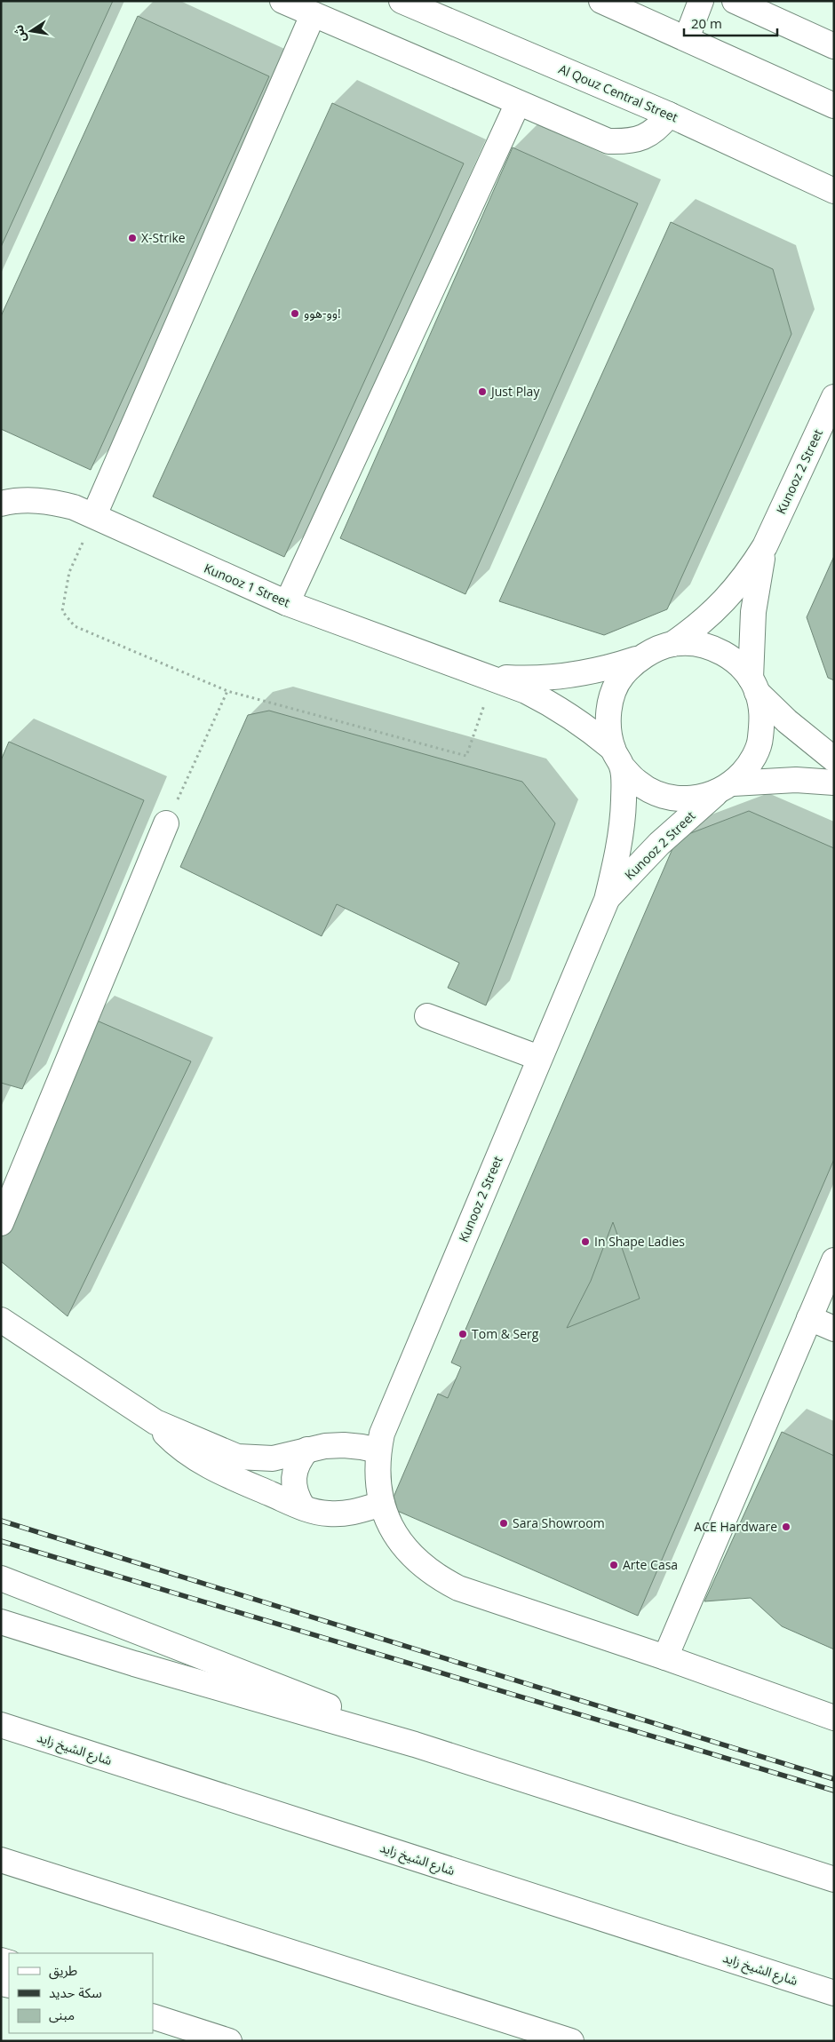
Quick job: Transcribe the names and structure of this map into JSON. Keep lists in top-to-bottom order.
{
  "streets": {
    "main road": [
      "Al Qouz Central Street",
      "Kunooz 2 Street",
      "Kunooz 1 Street",
      "شارع الشيخ زايد"
    ]
  },
  "crossings": [
    ["Kunooz 2 Street", "Kunooz 1 Street"]
  ],
  "places": [
    "X-Strike",
    "وو-هوو!",
    "Just Play",
    "In Shape Ladies",
    "Tom & Serg",
    "Sara Showroom",
    "ACE Hardware",
    "Arte Casa"
  ],
  "legend": ["طريق", "سكة حديد", "مبنى"],
  "scale_bar": "20 m",
  "north": "left"
}
